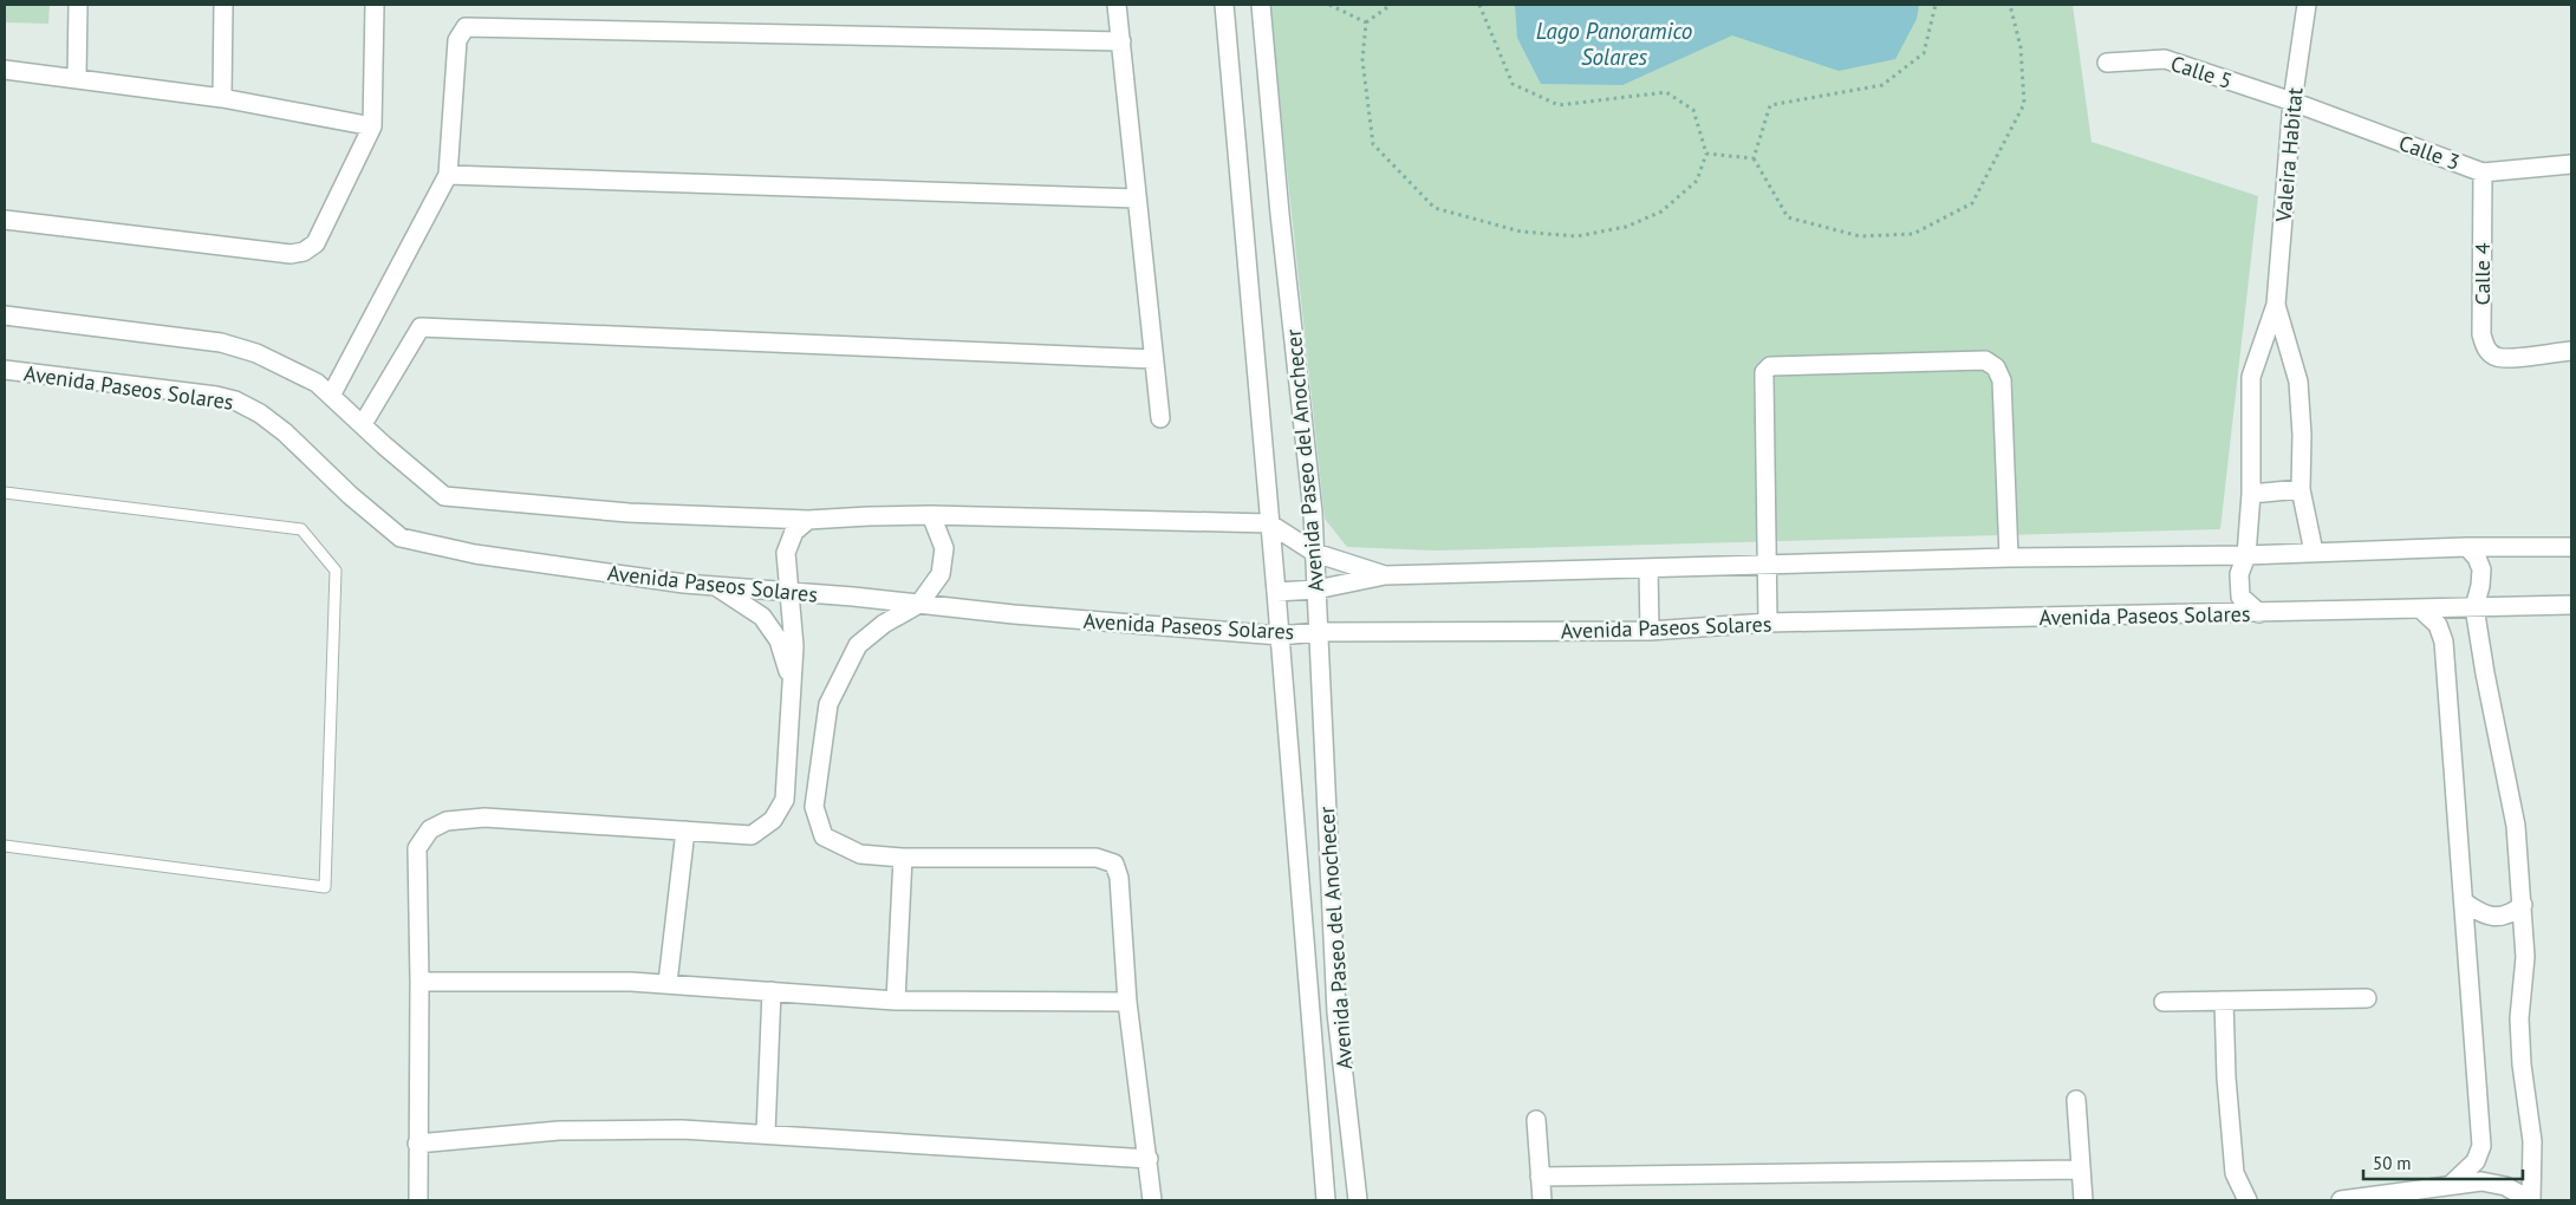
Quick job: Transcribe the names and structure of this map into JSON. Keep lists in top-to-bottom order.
{
  "streets": {
    "street": [
      "Calle 5",
      "Calle 3",
      "Valeira Habitat",
      "Calle 4",
      "Avenida Paseos Solares",
      "Avenida Paseo del Anochecer"
    ]
  },
  "crossings": [
    ["Calle 5", "Calle 3"],
    ["Calle 5", "Valeira Habitat"],
    ["Calle 3", "Valeira Habitat"],
    ["Calle 3", "Calle 4"],
    ["Valeira Habitat", "Avenida Paseos Solares"],
    ["Avenida Paseos Solares", "Avenida Paseo del Anochecer"]
  ],
  "water": ["Lago Panoramico Solares"],
  "scale_bar": "50 m"
}
